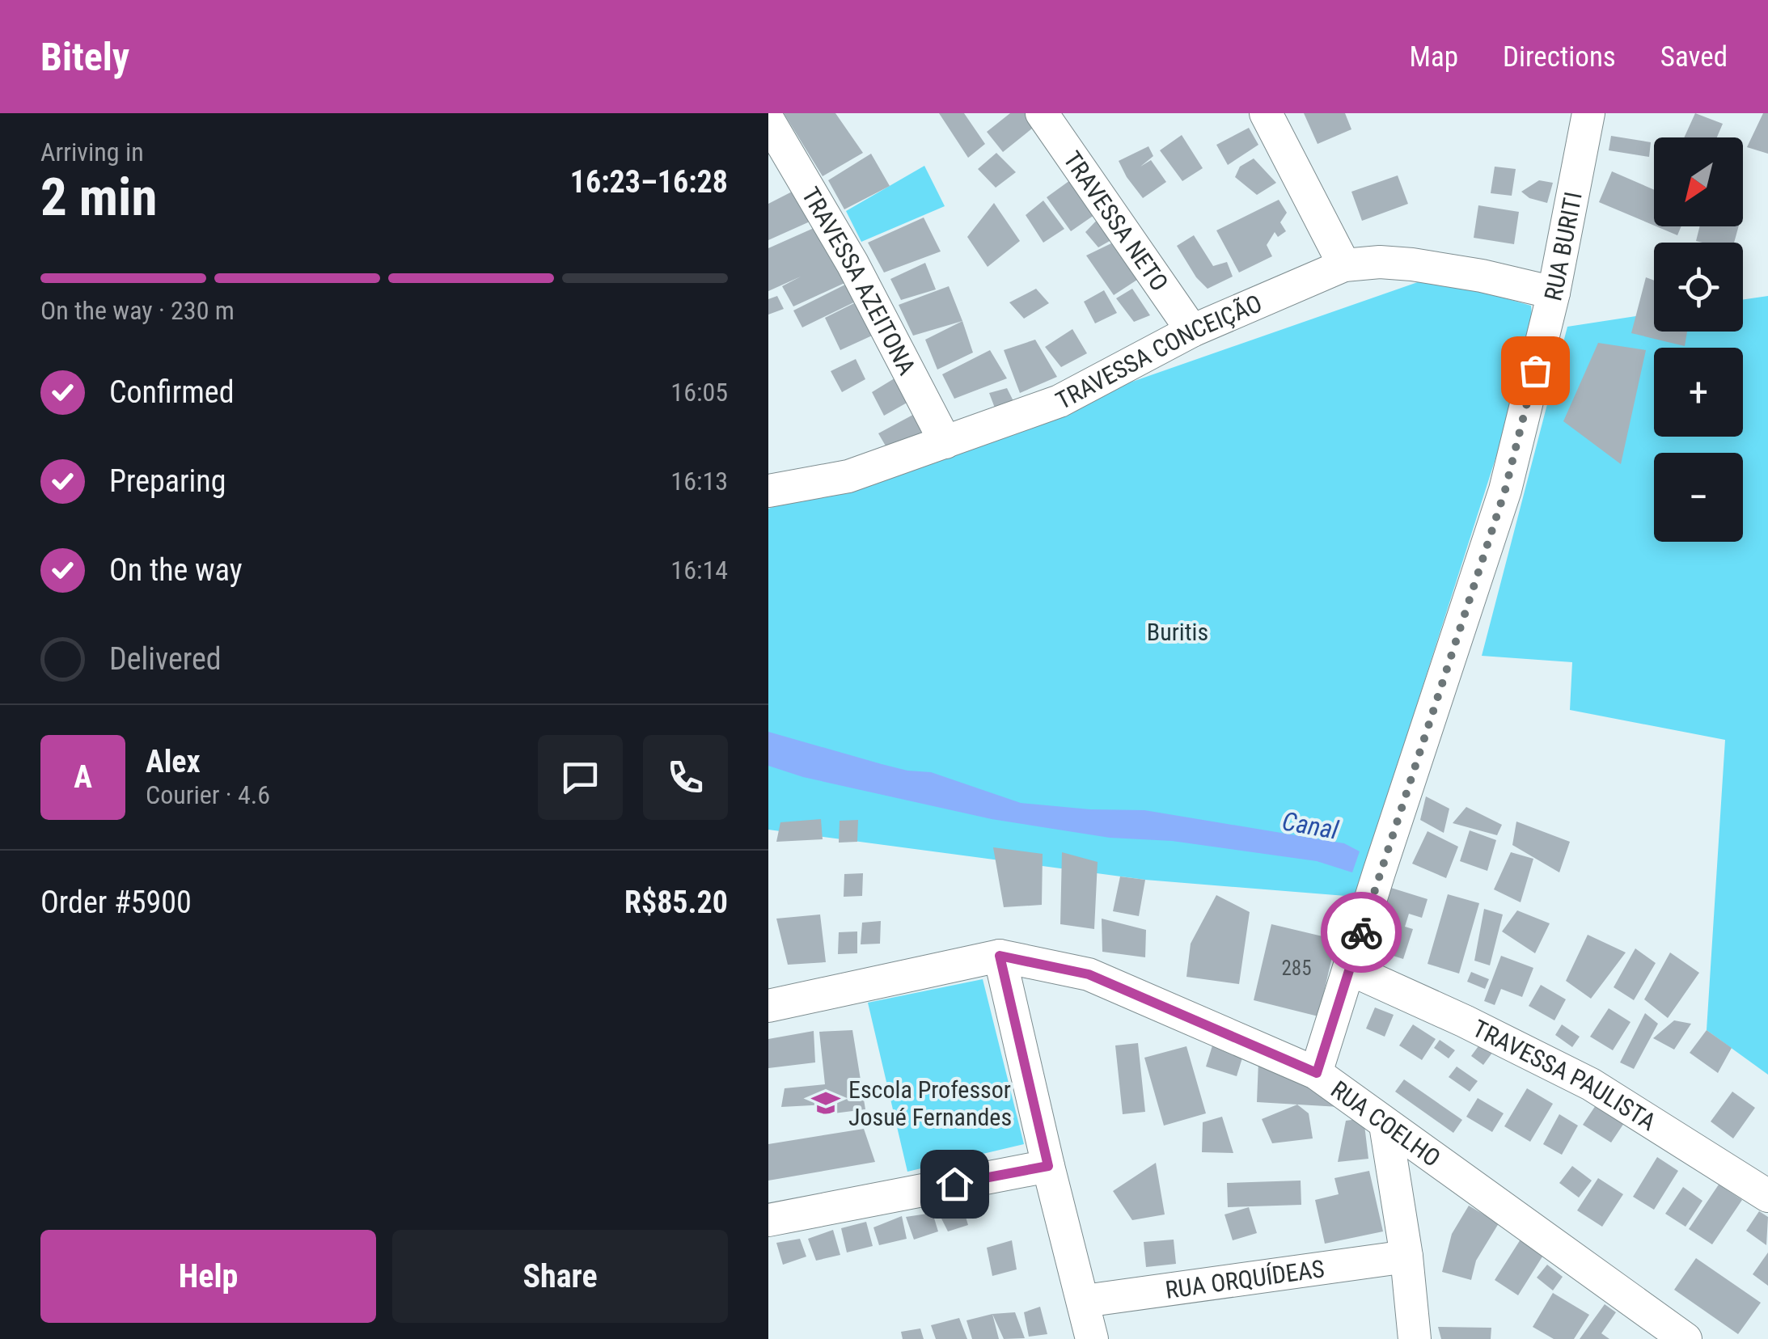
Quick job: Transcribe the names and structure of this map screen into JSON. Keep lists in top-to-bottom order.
{
  "streets": {
    "street": [
      "TRAVESSA NETO",
      "RUA BURITI",
      "TRAVESSA AZEITONA",
      "TRAVESSA CONCEIÇÃO",
      "TRAVESSA PAULISTA",
      "RUA COELHO",
      "RUA ORQUÍDEAS"
    ]
  },
  "crossings": [
    ["TRAVESSA NETO", "TRAVESSA CONCEIÇÃO"],
    ["RUA BURITI", "TRAVESSA CONCEIÇÃO"],
    ["RUA BURITI", "TRAVESSA PAULISTA"],
    ["RUA BURITI", "RUA COELHO"],
    ["TRAVESSA AZEITONA", "TRAVESSA CONCEIÇÃO"]
  ],
  "water": ["Canal"],
  "parks": ["Buritis"],
  "places": {
    "school or university": ["Escola Professor Josué Fernandes"]
  },
  "house_numbers": ["285"],
  "north": "bottom left",
  "page": {
    "header": "Bitely",
    "nav": ["Map", "Directions", "Saved"],
    "heading": ["2 min", "Arriving in", "16:23–16:28"],
    "panel": [
      "Alex",
      "Courier · 4.6",
      "Order #5900",
      "R$85.20"
    ],
    "map_buttons": ["+", "−"],
    "bar": "On the way · 230 m",
    "list": [
      ["Confirmed", "16:05"],
      ["Preparing", "16:13"],
      ["On the way", "16:14"],
      "Delivered"
    ],
    "round": "A",
    "buttons": ["Help", "Share"]
  }
}
